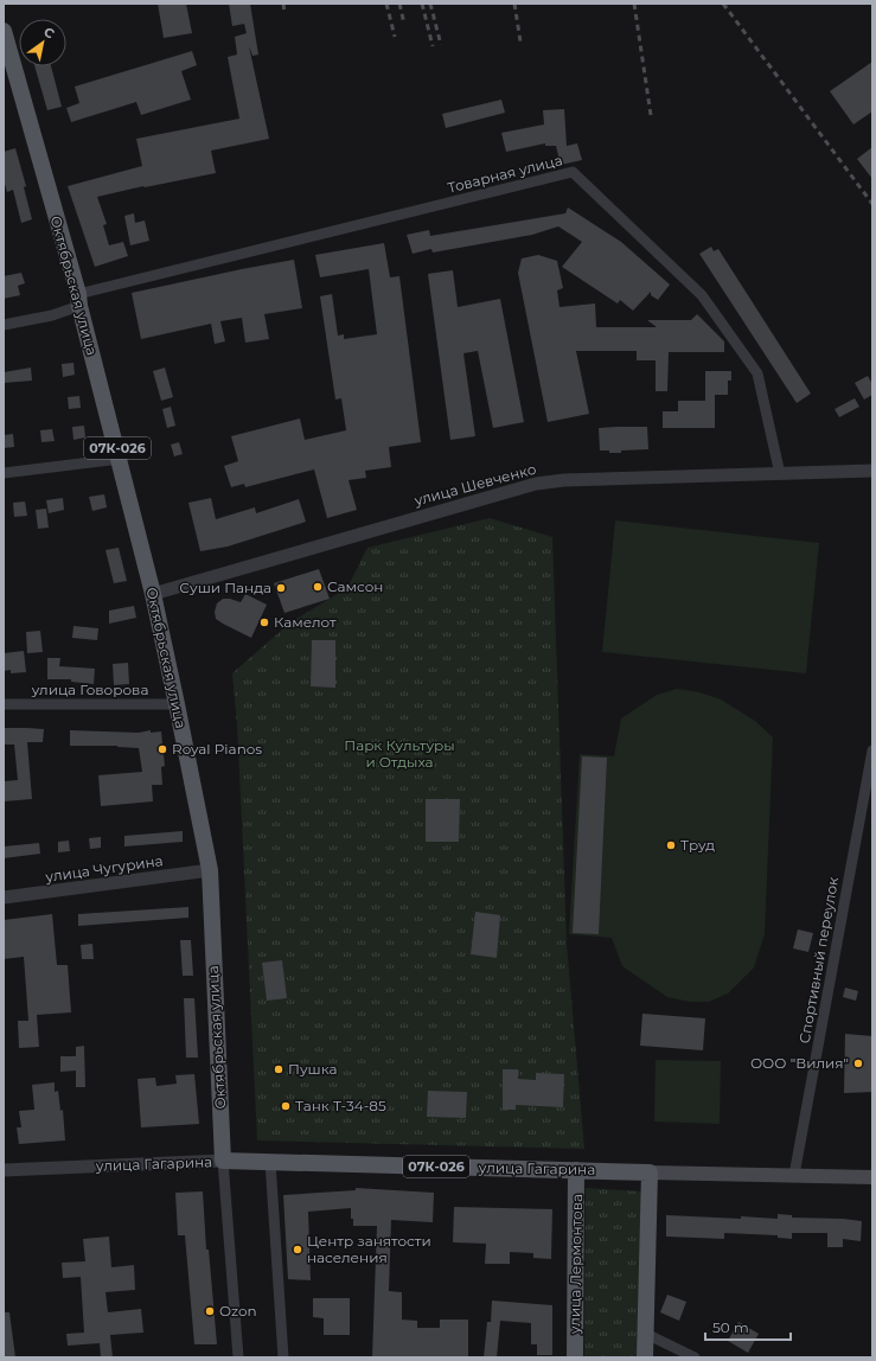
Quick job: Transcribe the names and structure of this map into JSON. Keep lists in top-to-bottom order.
{
  "streets": {
    "main road": [
      "Октябрьская улица",
      "07К-026",
      "улица Гагарина",
      "улица Лермонтова"
    ],
    "street": [
      "Товарная улица",
      "улица Шевченко",
      "улица Говорова",
      "улица Чугурина",
      "Спортивный переулок"
    ]
  },
  "crossings": [
    ["Товарная улица", "Октябрьская улица"],
    ["Товарная улица", "улица Шевченко"],
    ["Октябрьская улица", "улица Шевченко"],
    ["Октябрьская улица", "улица Говорова"],
    ["Октябрьская улица", "улица Чугурина"],
    ["Октябрьская улица", "улица Гагарина"],
    ["Спортивный переулок", "улица Гагарина"],
    ["улица Гагарина", "улица Лермонтова"]
  ],
  "parks": ["Парк Культуры и Отдыха"],
  "places": [
    "Самсон",
    "Суши Панда",
    "Камелот",
    "Royal Pianos",
    "Труд",
    "ООО \"Вилия\"",
    "Пушка",
    "Танк Т-34-85",
    "Центр занятости населения",
    "Ozon"
  ],
  "scale_bar": "50 m",
  "north": "top right"
}
